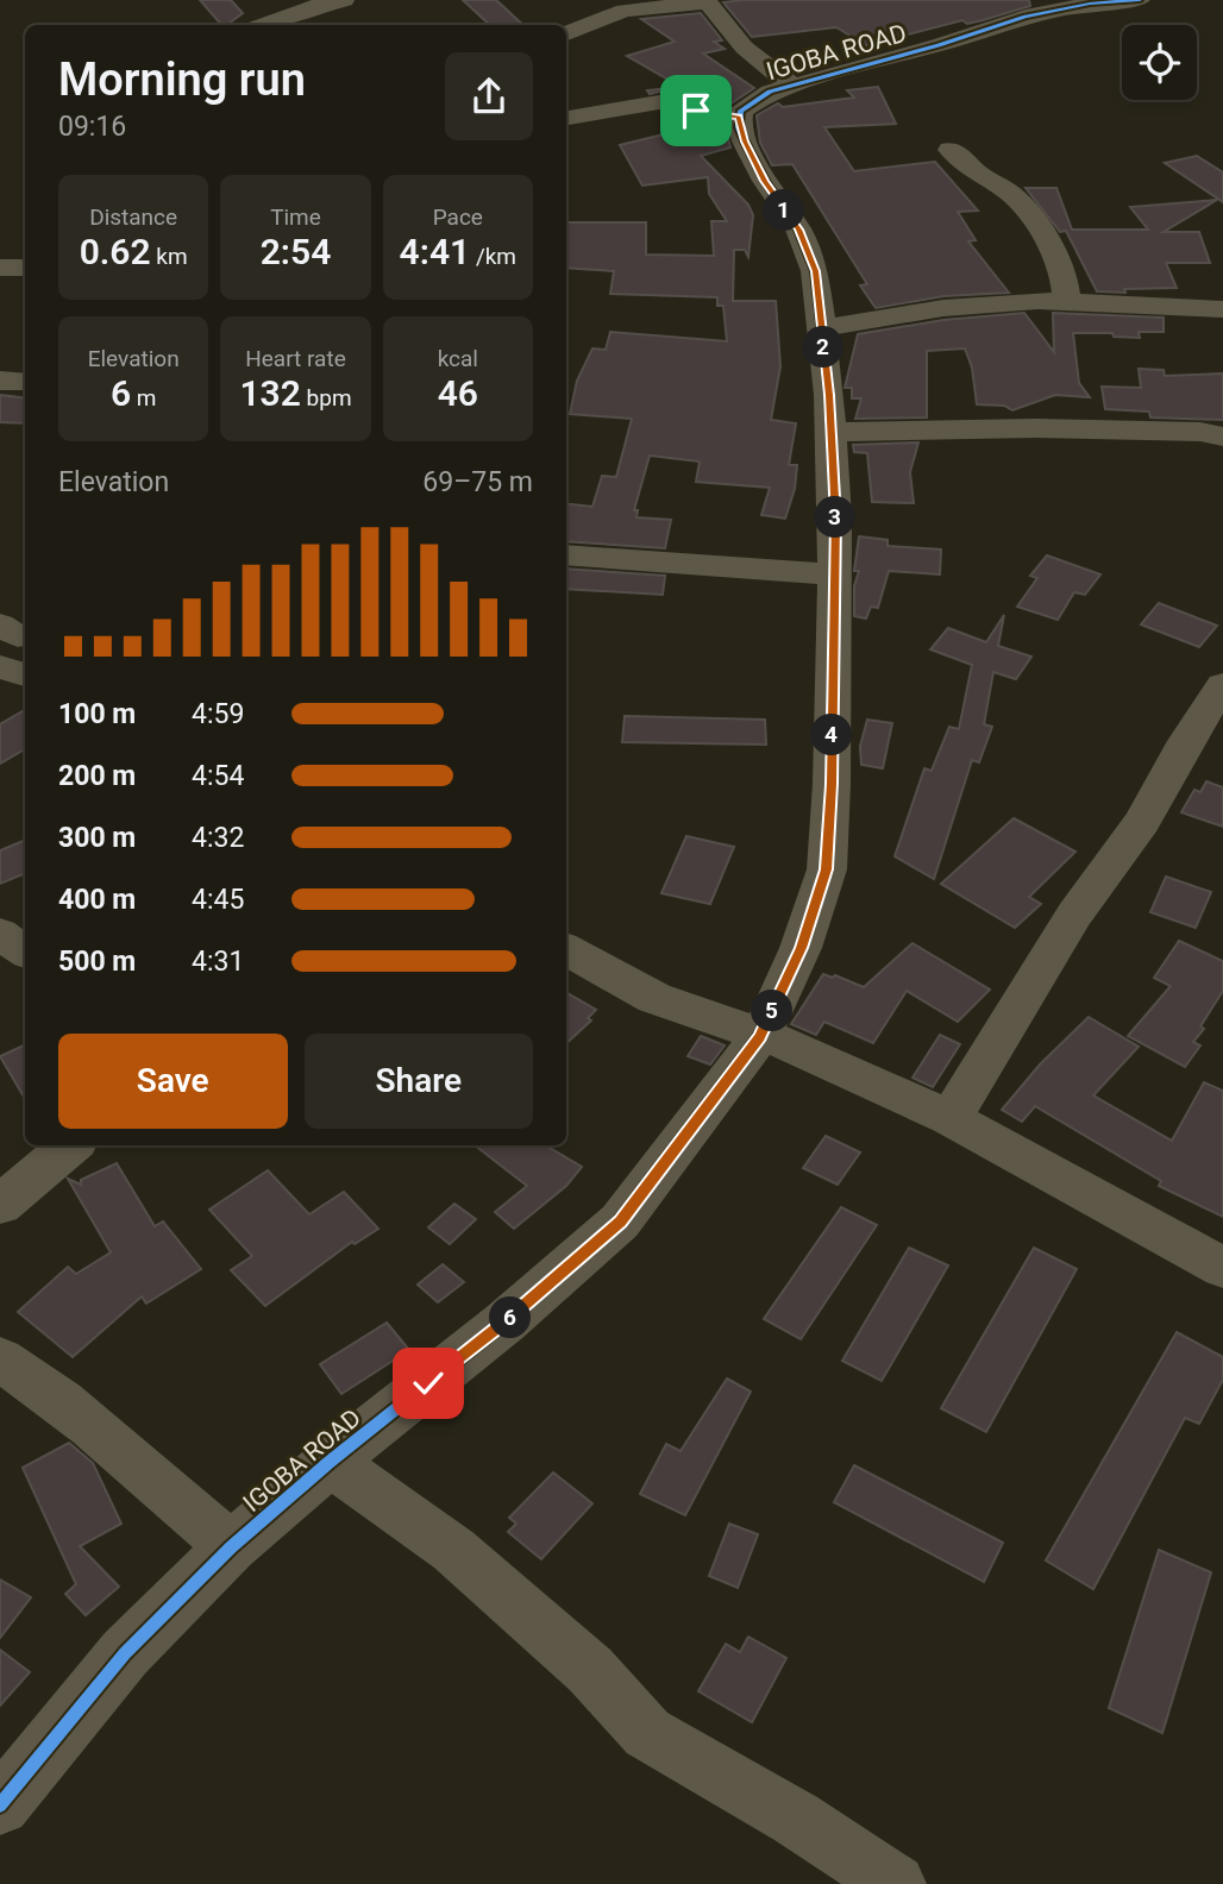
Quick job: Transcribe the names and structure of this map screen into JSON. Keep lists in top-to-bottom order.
{
  "streets": {
    "street": ["IGOBA ROAD"]
  },
  "page": {
    "heading": ["Morning run", "09:16"],
    "stats": [
      ["Distance", "0.62 km"],
      ["Time", "2:54"],
      ["Pace", "4:41 /km"],
      ["Elevation", "6 m"],
      ["Heart rate", "132 bpm"],
      ["kcal", "46"]
    ],
    "pins": [
      "1",
      "2",
      "3",
      "4",
      "5",
      "6"
    ],
    "chart": ["Elevation", "69–75 m"],
    "list": [
      {
        "name": "100 m",
        "note": "4:59"
      },
      {
        "name": "200 m",
        "note": "4:54"
      },
      {
        "name": "300 m",
        "note": "4:32"
      },
      {
        "name": "400 m",
        "note": "4:45"
      },
      {
        "name": "500 m",
        "note": "4:31"
      }
    ],
    "buttons": ["Save", "Share"]
  }
}
